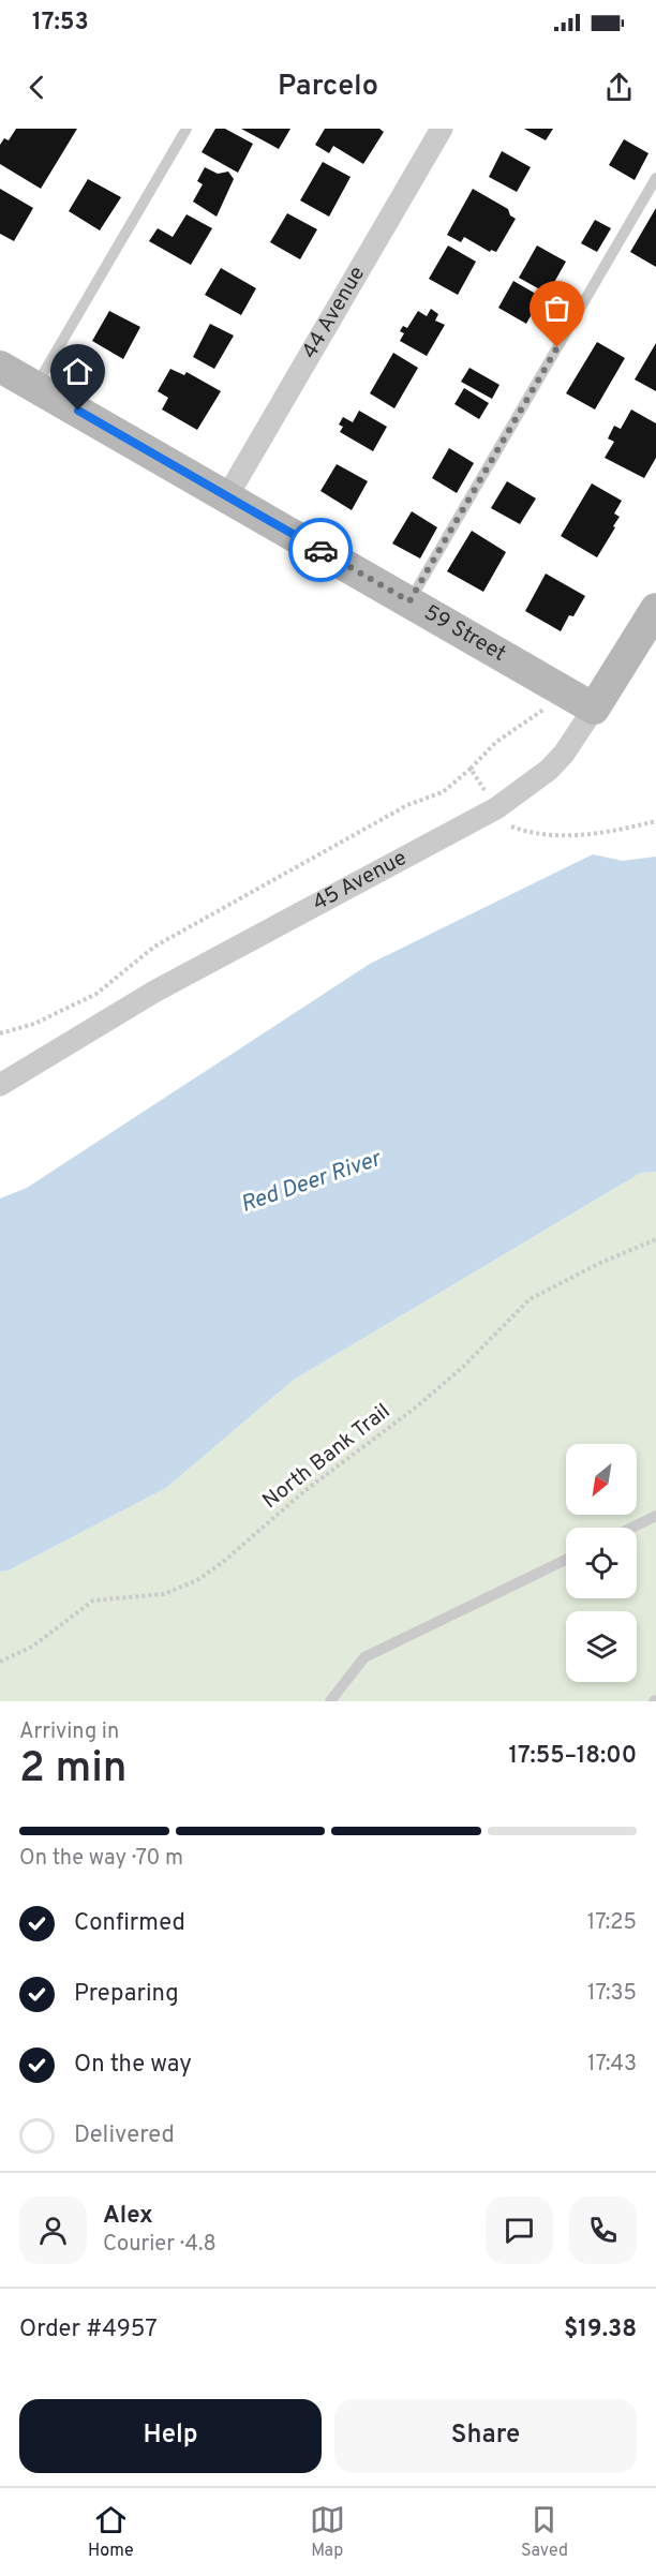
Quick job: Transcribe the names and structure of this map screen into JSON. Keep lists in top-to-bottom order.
{
  "streets": {
    "street": ["44 Avenue", "59 Street", "45 Avenue"],
    "path": ["North Bank Trail"]
  },
  "crossings": [
    ["44 Avenue", "59 Street"],
    ["59 Street", "45 Avenue"]
  ],
  "water": ["Red Deer River"],
  "north": "bottom left",
  "page": {
    "status": "17:53",
    "header": "Parcelo",
    "heading": ["2 min", "Arriving in", "17:55–18:00"],
    "panel": [
      "Alex",
      "Courier · 4.8",
      "Order #4957",
      "$19.38"
    ],
    "bar": "On the way · 70 m",
    "list": [
      ["Confirmed", "17:25"],
      ["Preparing", "17:35"],
      ["On the way", "17:43"],
      "Delivered"
    ],
    "buttons": ["Help", "Share"],
    "tabs": ["Home", "Map", "Saved"]
  }
}
